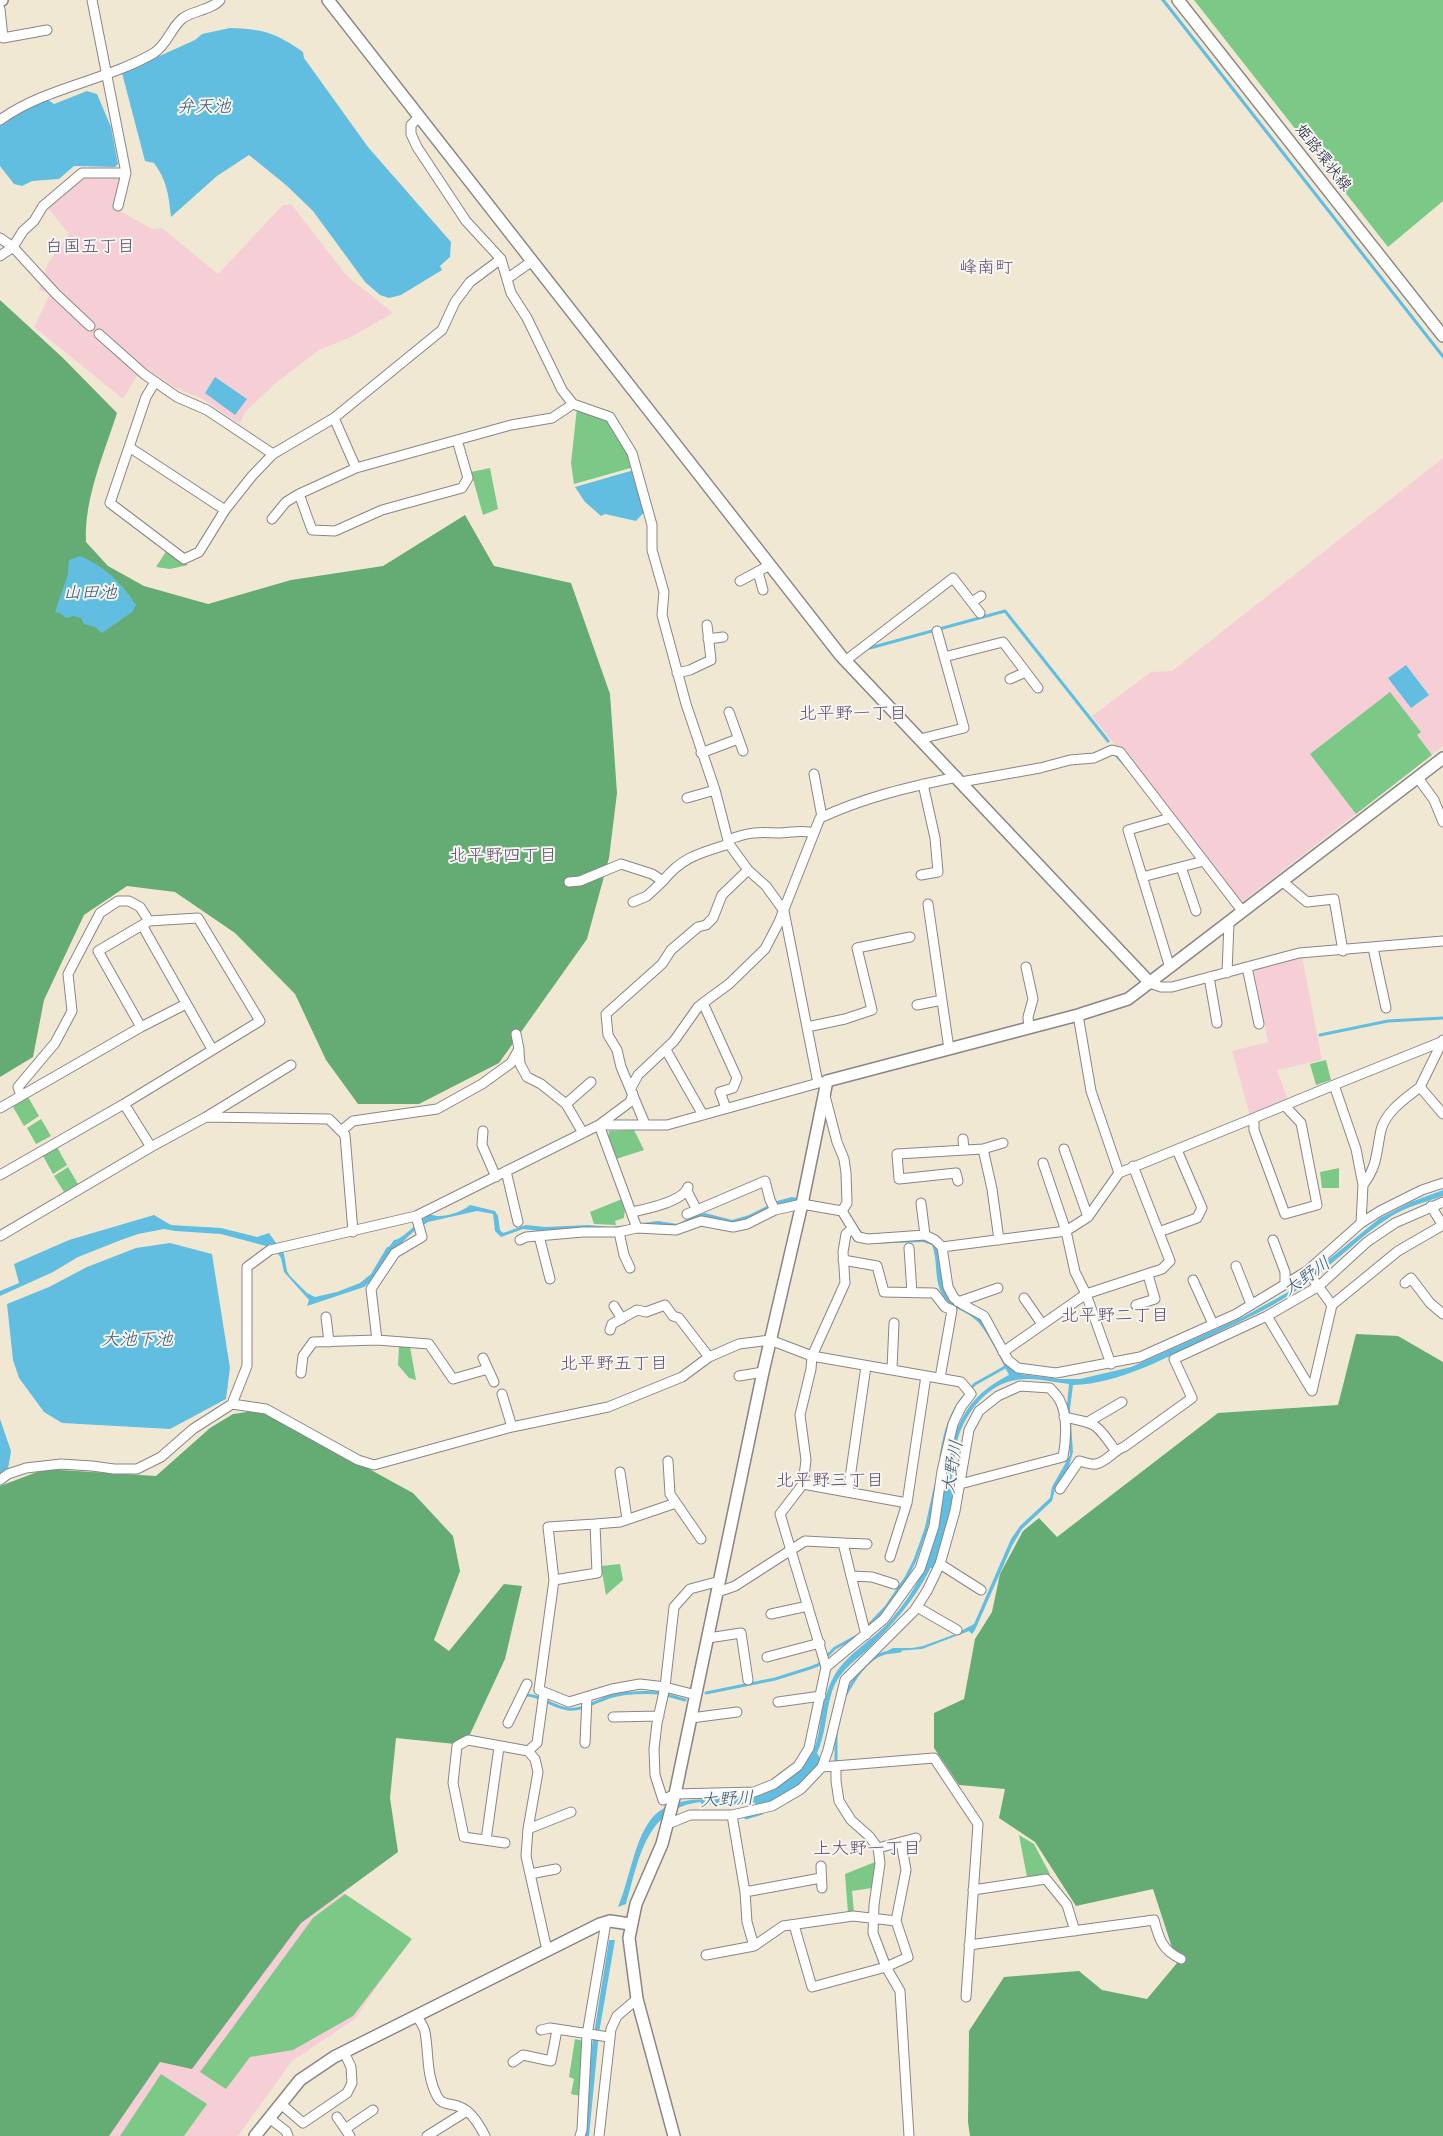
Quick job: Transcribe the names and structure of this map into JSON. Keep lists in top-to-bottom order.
{
  "streets": {
    "street": ["姫路環状線"]
  },
  "districts": [
    "白国五丁目",
    "峰南町",
    "北平野一丁目",
    "北平野四丁目",
    "北平野二丁目",
    "北平野五丁目",
    "北平野三丁目",
    "上大野一丁目"
  ],
  "water": [
    "弁天池",
    "山田池",
    "大野川",
    "大池下池"
  ]
}
